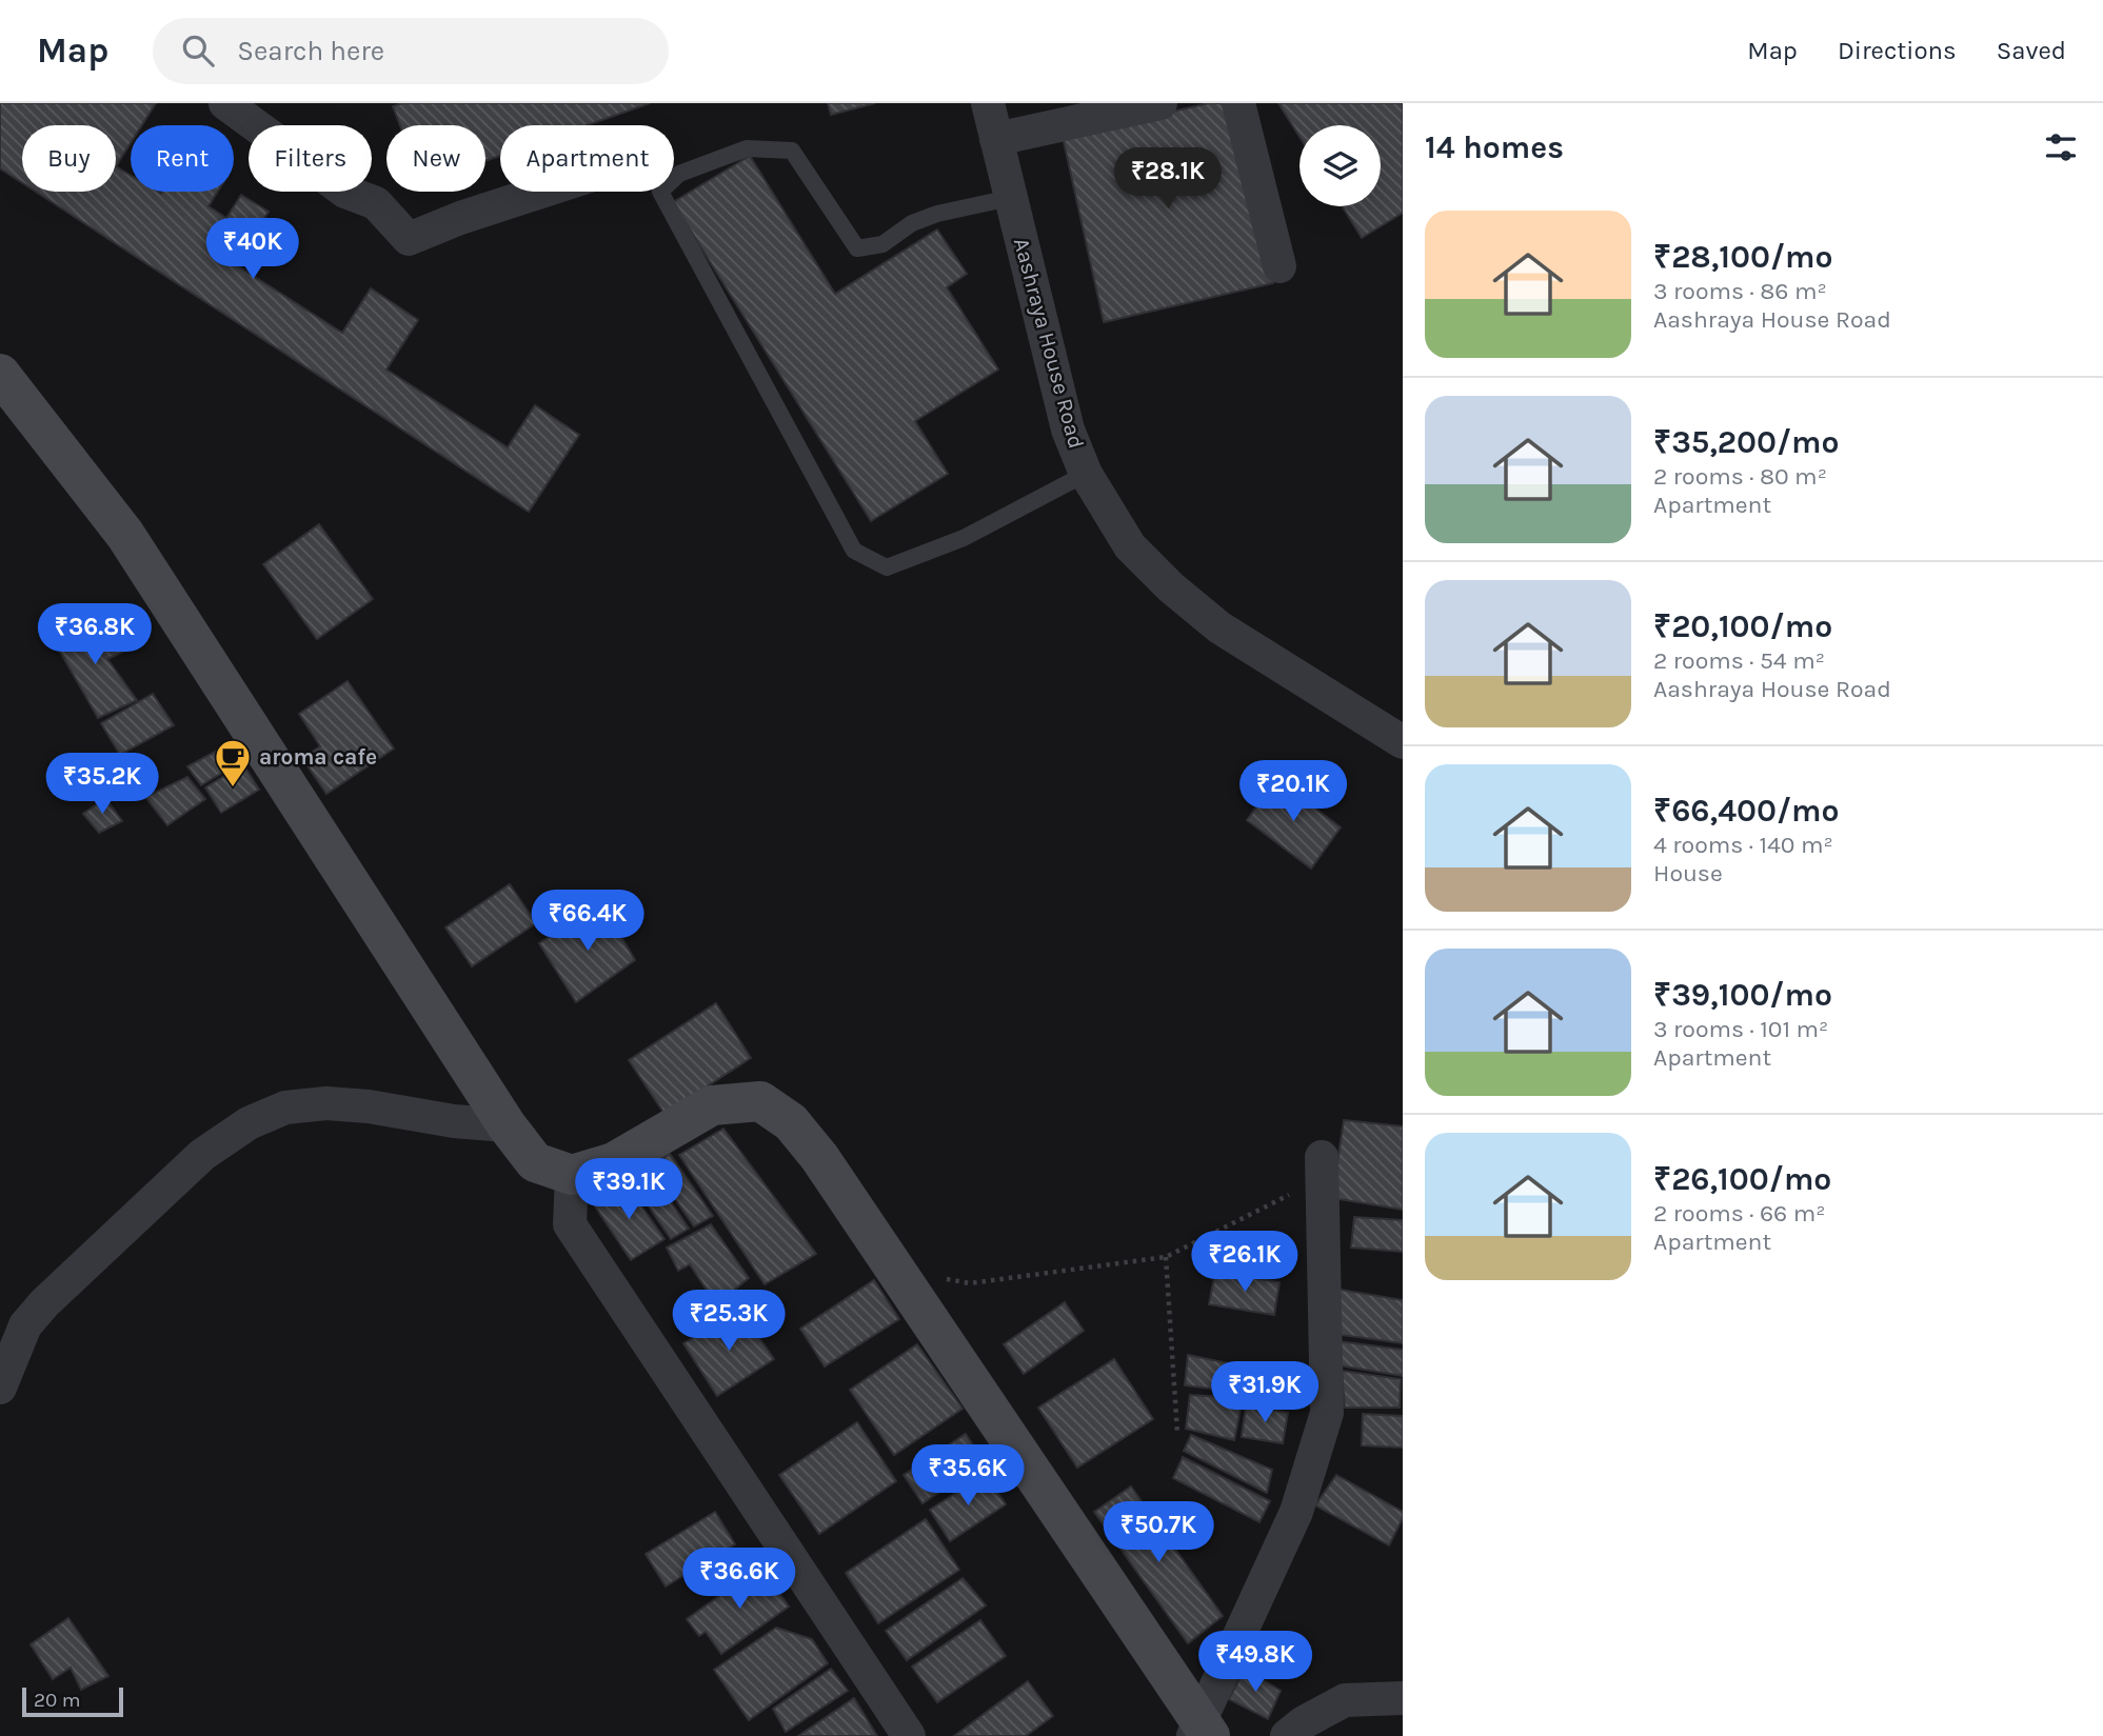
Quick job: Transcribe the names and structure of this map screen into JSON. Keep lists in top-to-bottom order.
{
  "streets": {
    "street": ["Aashraya House Road"]
  },
  "places": {
    "cafe": ["aroma cafe"]
  },
  "scale_bar": "20 m",
  "page": {
    "header": "Map",
    "search": "Search here",
    "nav": ["Map", "Directions", "Saved"],
    "heading": "14 homes",
    "chip": [
      "Buy",
      "Rent",
      "Filters",
      "New",
      "Apartment"
    ],
    "price": [
      "₹28.1K",
      "₹40K",
      "₹36.8K",
      "₹35.2K",
      "₹20.1K",
      "₹66.4K",
      "₹39.1K",
      "₹26.1K",
      "₹25.3K",
      "₹31.9K",
      "₹35.6K",
      "₹50.7K",
      "₹36.6K",
      "₹49.8K"
    ],
    "list": [
      {
        "name": "₹28,100/mo",
        "note": "3 rooms · 86 m² · Aashraya House Road"
      },
      {
        "name": "₹35,200/mo",
        "note": "2 rooms · 80 m² · Apartment"
      },
      {
        "name": "₹20,100/mo",
        "note": "2 rooms · 54 m² · Aashraya House Road"
      },
      {
        "name": "₹66,400/mo",
        "note": "4 rooms · 140 m² · House"
      },
      {
        "name": "₹39,100/mo",
        "note": "3 rooms · 101 m² · Apartment"
      },
      {
        "name": "₹26,100/mo",
        "note": "2 rooms · 66 m² · Apartment"
      }
    ],
    "scale": "20 m"
  }
}
